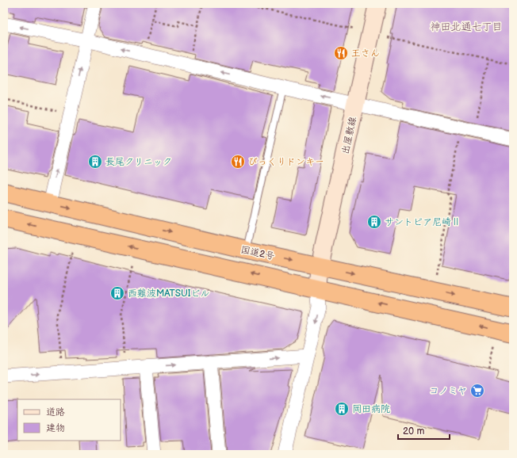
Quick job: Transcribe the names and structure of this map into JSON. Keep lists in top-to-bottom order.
{
  "streets": {
    "highway": ["国道2号"],
    "street": ["出屋敷線"]
  },
  "crossings": [
    ["出屋敷線", "国道2号"]
  ],
  "districts": ["神田北通七丁目"],
  "places": {
    "restaurant": ["王さん", "びっくりドンキー"],
    "building": [
      "長尾クリニック",
      "サントピア尼崎Ⅱ",
      "西難波MATSUIビル",
      "岡田病院"
    ],
    "supermarket": ["コノミヤ"]
  },
  "legend": ["道路", "建物"],
  "scale_bar": "20 m"
}
